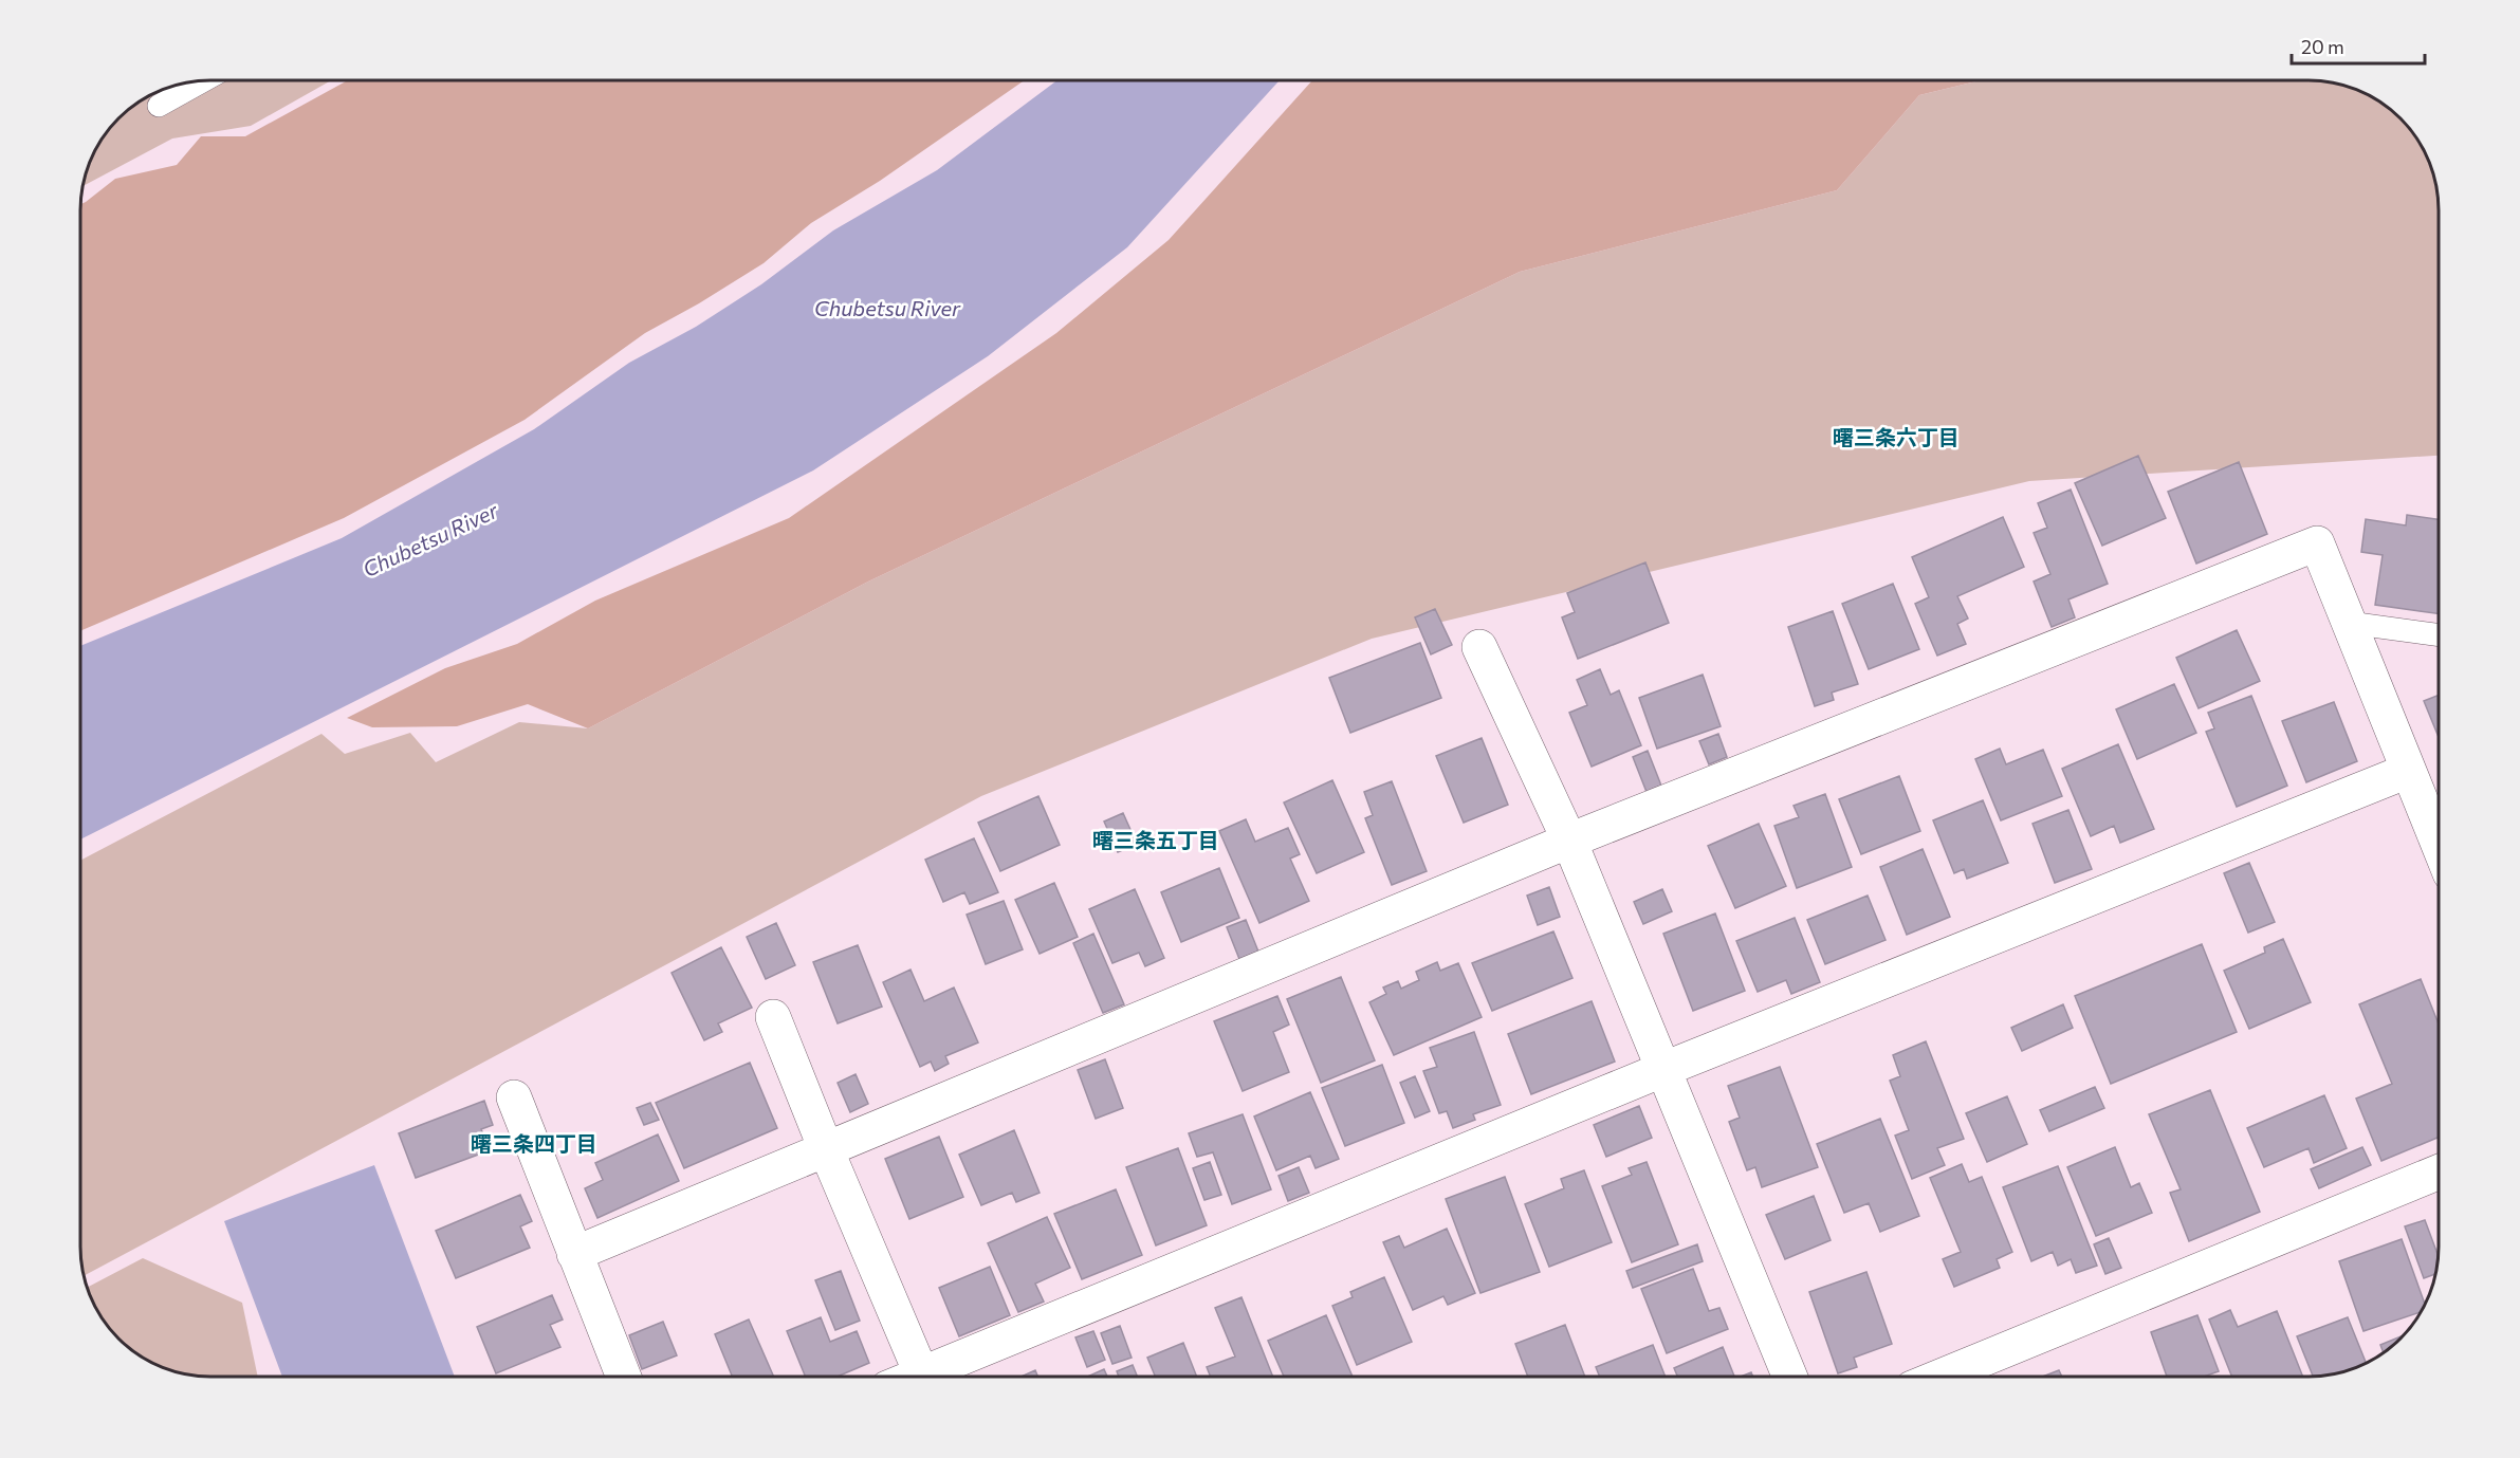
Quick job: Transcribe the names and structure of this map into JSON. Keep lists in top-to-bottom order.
{
  "districts": ["曙三条六丁目", "曙三条五丁目", "曙三条四丁目"],
  "water": ["Chubetsu River"],
  "scale_bar": "20 m"
}
